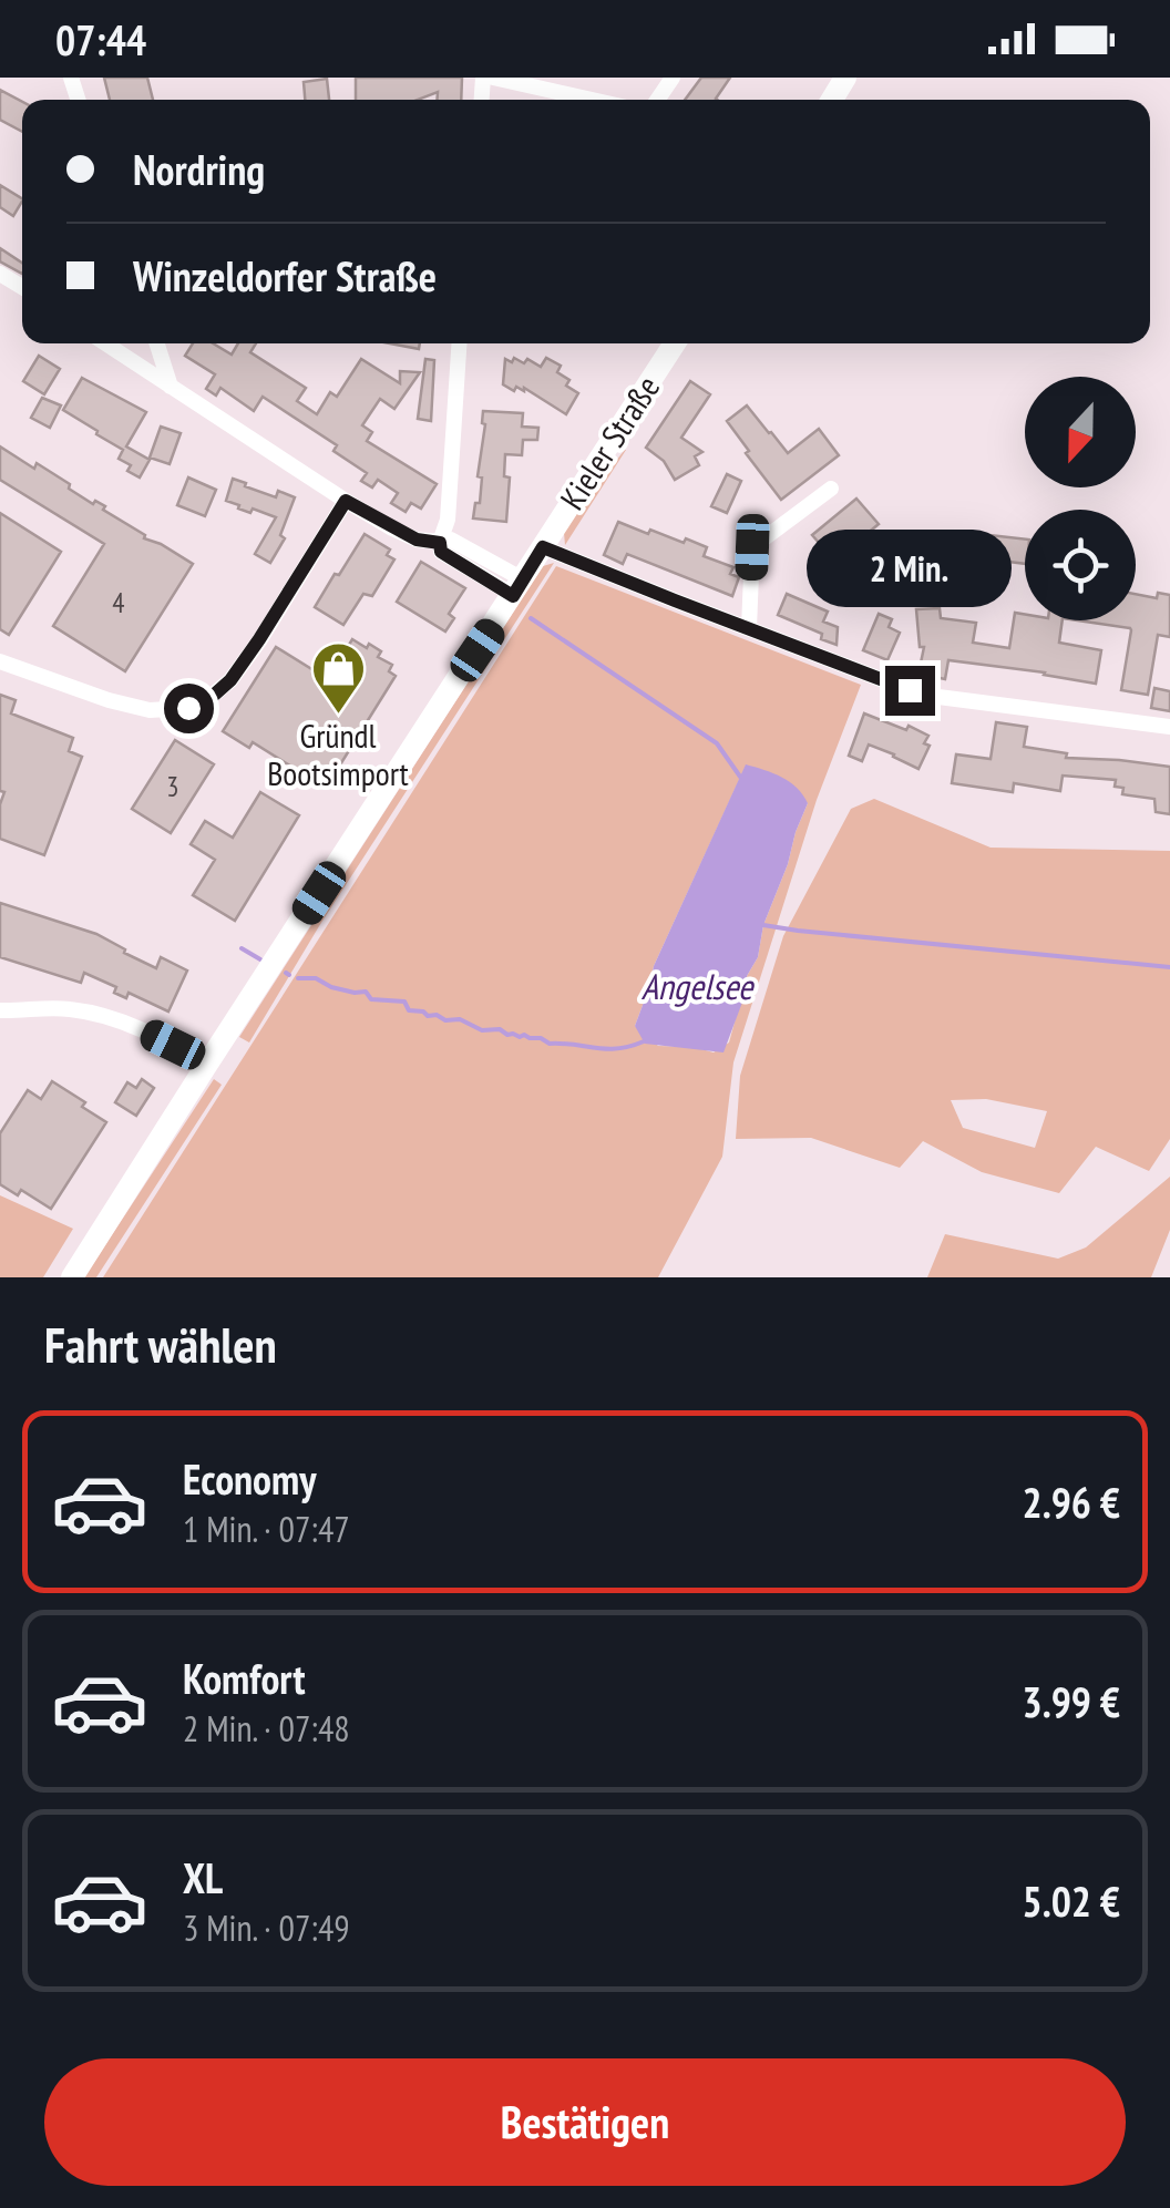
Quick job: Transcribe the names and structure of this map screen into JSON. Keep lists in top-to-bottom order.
{
  "streets": {
    "main road": ["Kieler Straße"]
  },
  "water": ["Angelsee"],
  "places": {
    "shop": ["Gründl Bootsimport"]
  },
  "house_numbers": ["4", "3"],
  "north": "bottom",
  "page": {
    "status": "07:44",
    "banner": ["Nordring", "Winzeldorfer Straße"],
    "bubble": "2 Min.",
    "heading": "Fahrt wählen",
    "list": [
      {
        "name": "Economy",
        "note": "1 Min. · 07:47",
        "value": "2.96 €"
      },
      {
        "name": "Komfort",
        "note": "2 Min. · 07:48",
        "value": "3.99 €"
      },
      {
        "name": "XL",
        "note": "3 Min. · 07:49",
        "value": "5.02 €"
      }
    ],
    "buttons": "Bestätigen"
  }
}
